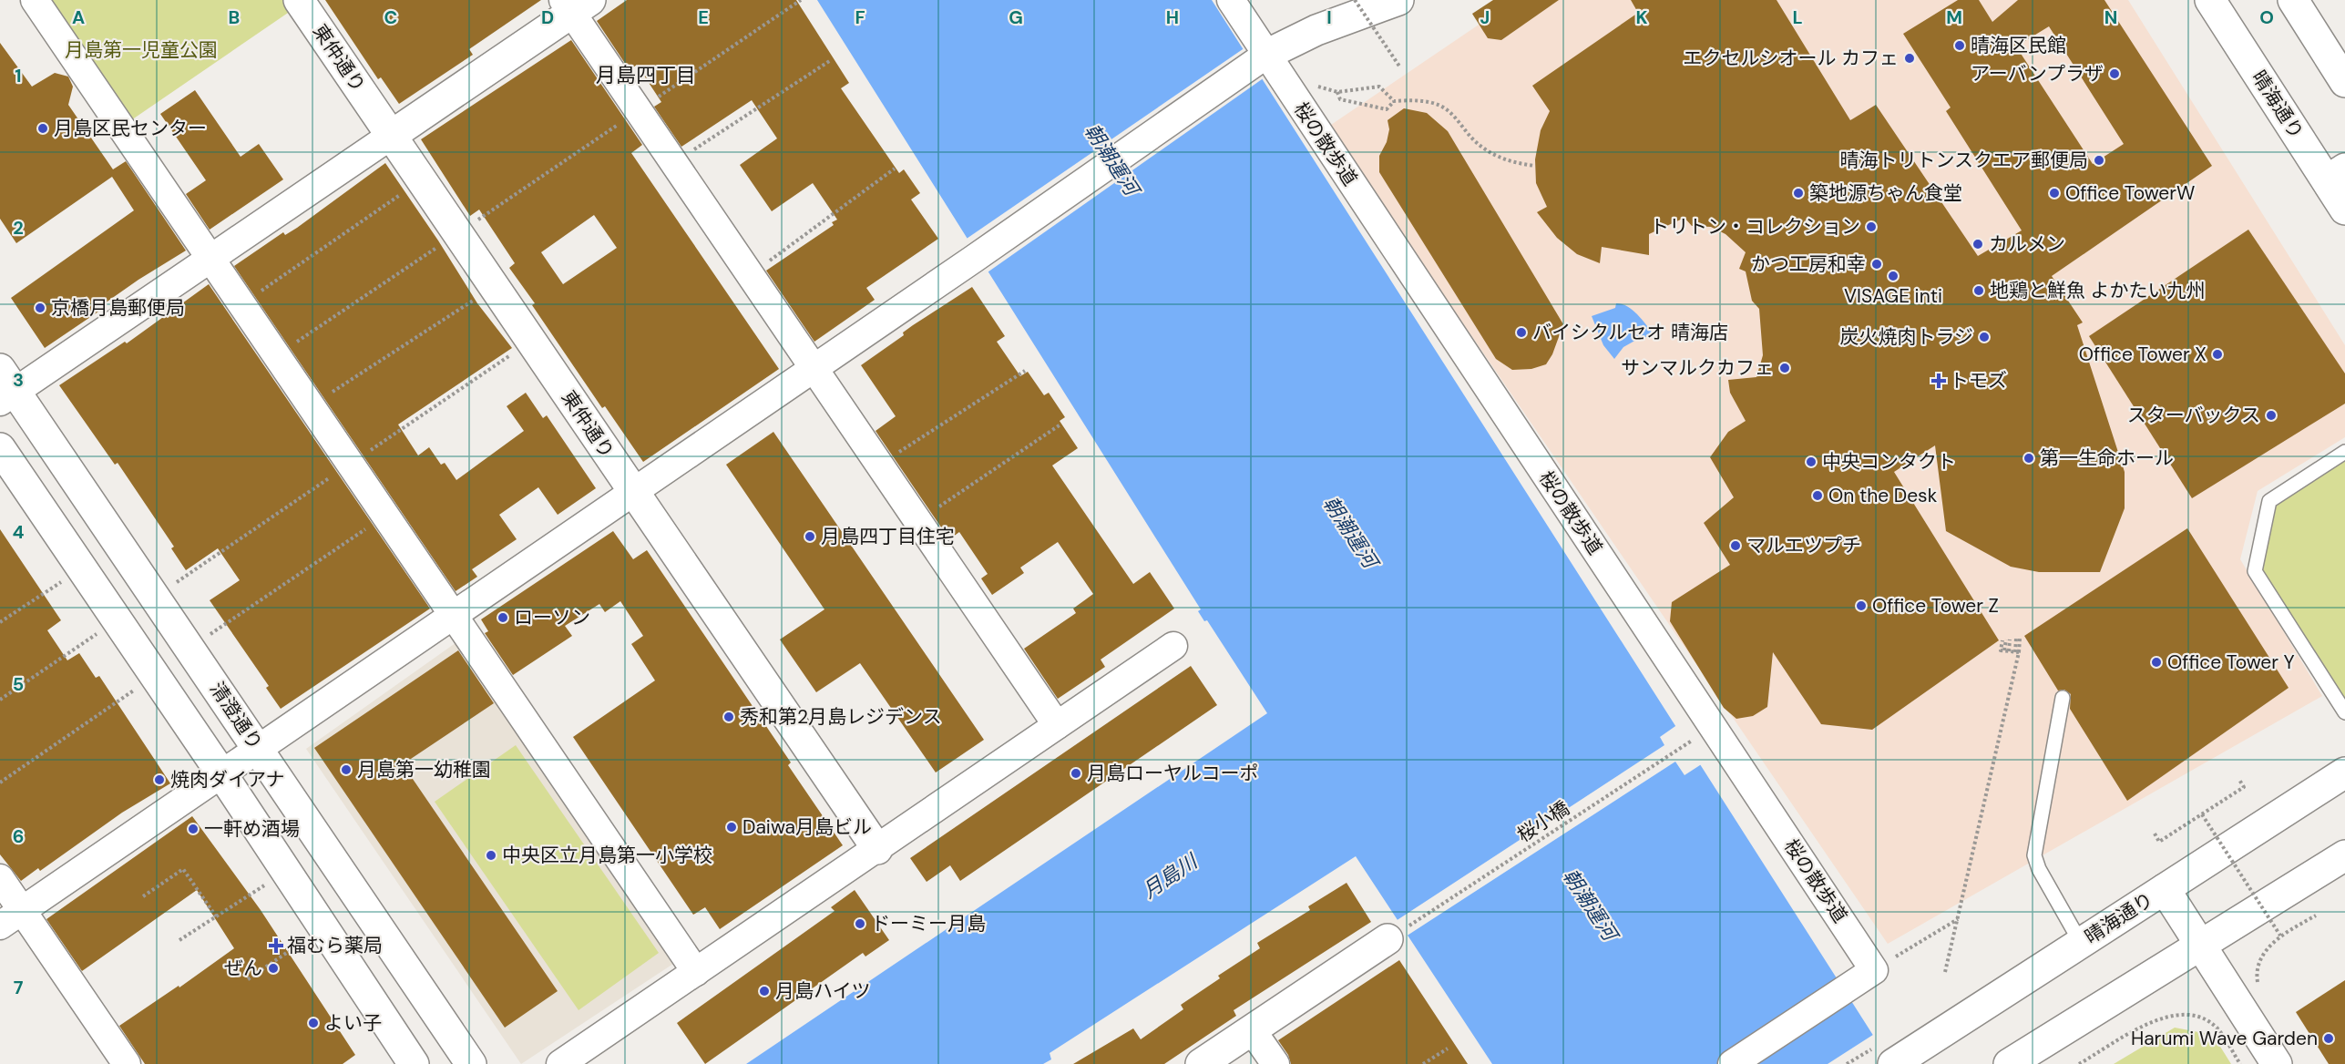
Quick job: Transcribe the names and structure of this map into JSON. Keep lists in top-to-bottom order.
{
  "streets": {
    "main road": ["東仲通り", "晴海通り", "清澄通り"],
    "street": ["桜の散歩道"],
    "path": ["桜小橋"]
  },
  "crossings": [
    ["桜の散歩道", "桜小橋"]
  ],
  "districts": ["月島四丁目"],
  "water": ["朝潮運河", "月島川"],
  "parks": ["月島第一児童公園"],
  "places": {
    "other": [
      "晴海区民館",
      "エクセルシオール カフェ",
      "アーバンプラザ",
      "月島区民センター",
      "晴海トリトンスクエア郵便局",
      "築地源ちゃん食堂",
      "Office TowerW",
      "トリトン・コレクション",
      "カルメン",
      "かつ工房和幸",
      "VISAGE inti",
      "地鶏と鮮魚 よかたい九州",
      "京橋月島郵便局",
      "バイシクルセオ 晴海店",
      "炭火焼肉トラジ",
      "Office Tower X",
      "サンマルクカフェ",
      "スターバックス",
      "第一生命ホール",
      "中央コンタクト",
      "On the Desk",
      "月島四丁目住宅",
      "マルエツプチ",
      "Office Tower Z",
      "ローソン",
      "Office Tower Y",
      "秀和第2月島レジデンス",
      "月島第一幼稚園",
      "月島ローヤルコーポ",
      "焼肉ダイアナ",
      "Daiwa月島ビル",
      "一軒め酒場",
      "中央区立月島第一小学校",
      "ドーミー月島",
      "ぜん",
      "月島ハイツ",
      "よい子",
      "Harumi Wave Garden"
    ],
    "health": ["トモズ", "福むら薬局"]
  },
  "grid": {
    "columns": [
      "A",
      "B",
      "C",
      "D",
      "E",
      "F",
      "G",
      "H",
      "I",
      "J",
      "K",
      "L",
      "M",
      "N",
      "O"
    ],
    "rows": [
      "1",
      "2",
      "3",
      "4",
      "5",
      "6",
      "7"
    ]
  }
}
